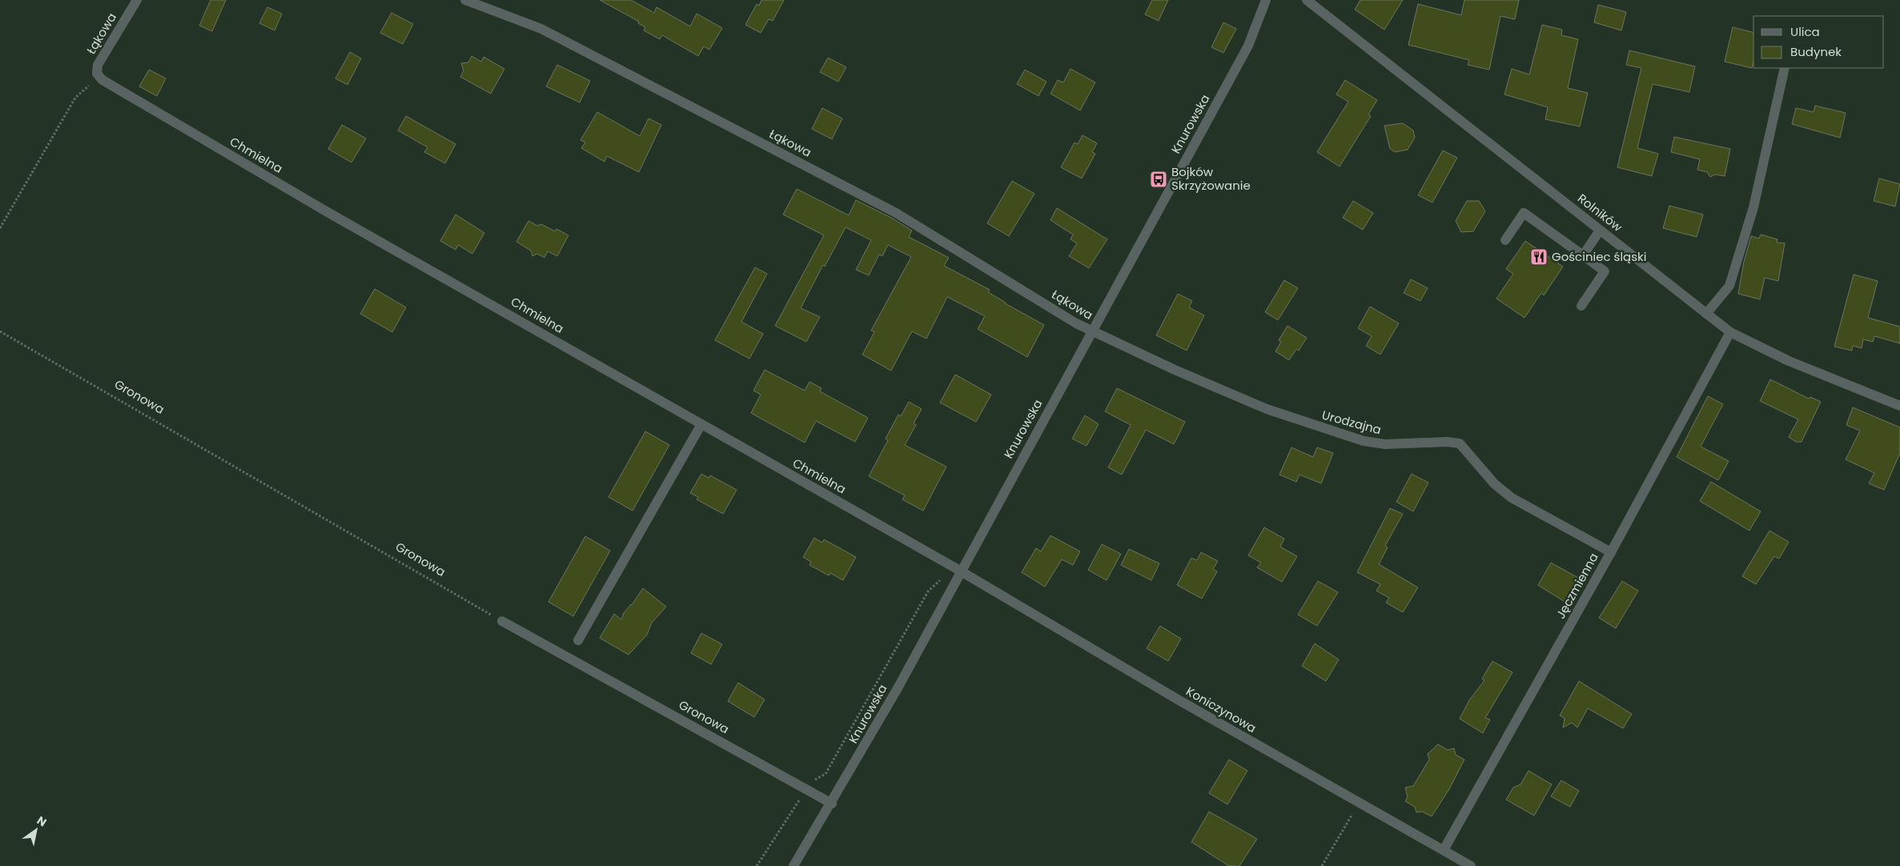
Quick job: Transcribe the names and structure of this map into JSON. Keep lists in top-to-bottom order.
{
  "streets": {
    "street": [
      "Łąkowa",
      "Knurowska",
      "Chmielna",
      "Rolników",
      "Gronowa",
      "Urodzajna",
      "Jęczmienna",
      "Koniczynowa"
    ]
  },
  "crossings": [
    ["Łąkowa", "Knurowska"],
    ["Łąkowa", "Chmielna"],
    ["Łąkowa", "Urodzajna"],
    ["Knurowska", "Chmielna"],
    ["Knurowska", "Gronowa"],
    ["Knurowska", "Urodzajna"],
    ["Knurowska", "Koniczynowa"],
    ["Chmielna", "Koniczynowa"],
    ["Rolników", "Jęczmienna"],
    ["Urodzajna", "Jęczmienna"],
    ["Jęczmienna", "Koniczynowa"]
  ],
  "places": {
    "bus stop": ["Bojków Skrzyżowanie"],
    "restaurant": ["Gościniec śląski"]
  },
  "legend": ["Ulica", "Budynek"],
  "north": "top right"
}
